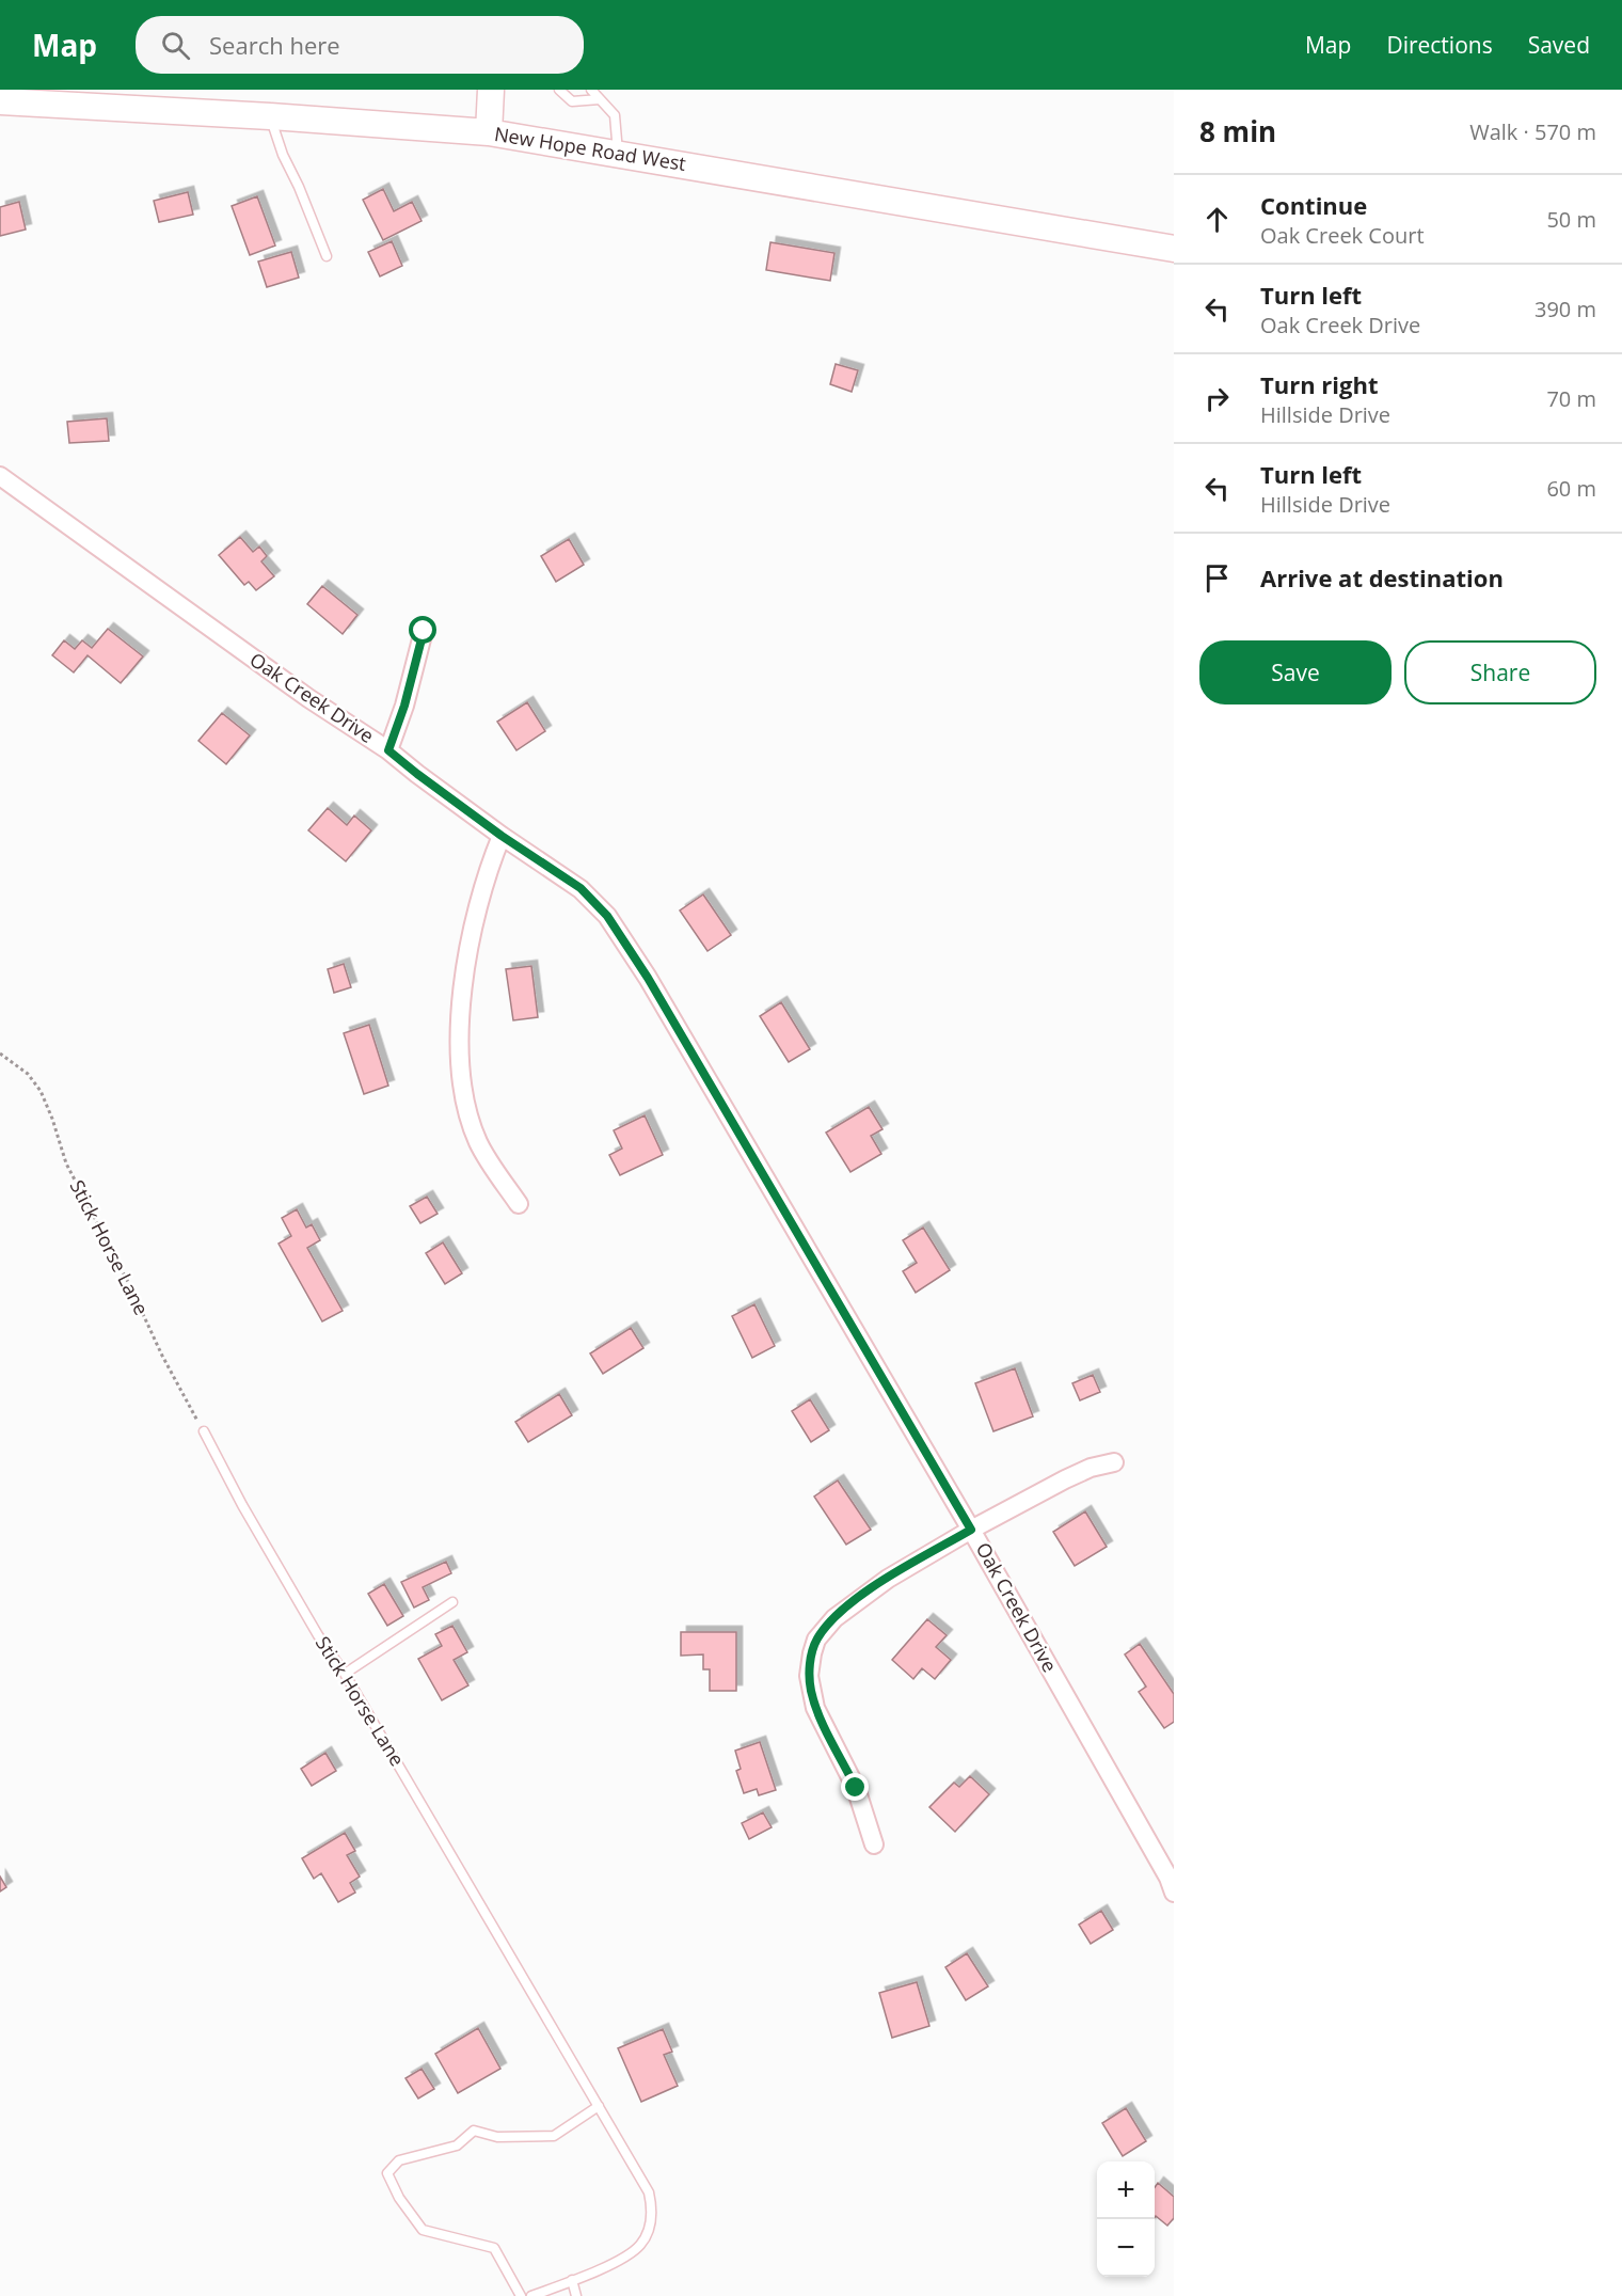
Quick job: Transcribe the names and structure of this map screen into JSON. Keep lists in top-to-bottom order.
{
  "streets": {
    "street": ["New Hope Road West", "Oak Creek Drive"],
    "lane": ["Stick Horse Lane"]
  },
  "page": {
    "header": "Map",
    "search": "Search here",
    "nav": ["Map", "Directions", "Saved"],
    "heading": ["8 min", "Walk · 570 m"],
    "list": [
      ["Continue", "Oak Creek Court", "50 m"],
      ["Turn left", "Oak Creek Drive", "390 m"],
      ["Turn right", "Hillside Drive", "70 m"],
      ["Turn left", "Hillside Drive", "60 m"],
      "Arrive at destination"
    ],
    "buttons": ["Save", "Share"],
    "map_buttons": ["+", "−"]
  }
}
